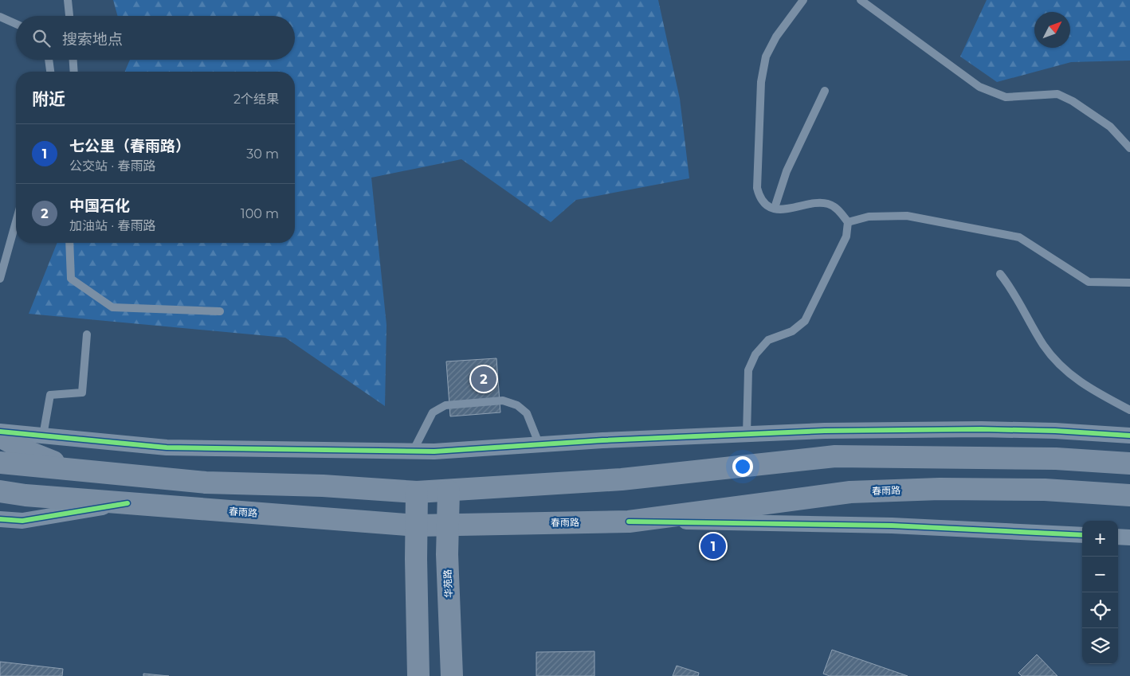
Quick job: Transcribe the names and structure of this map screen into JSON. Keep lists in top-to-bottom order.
{
  "streets": {
    "main road": ["春雨路", "华苑路"]
  },
  "crossings": [
    ["春雨路", "华苑路"]
  ],
  "north": "top right",
  "page": {
    "search": "搜索地点",
    "heading": ["附近", "2个结果"],
    "list": [
      {
        "mark": "1",
        "name": "七公里（春雨路）",
        "note": "公交站 · 春雨路",
        "value": "30 m"
      },
      {
        "mark": "2",
        "name": "中国石化",
        "note": "加油站 · 春雨路",
        "value": "100 m"
      }
    ],
    "pins": ["2", "1"],
    "map_buttons": ["+", "−"]
  }
}
